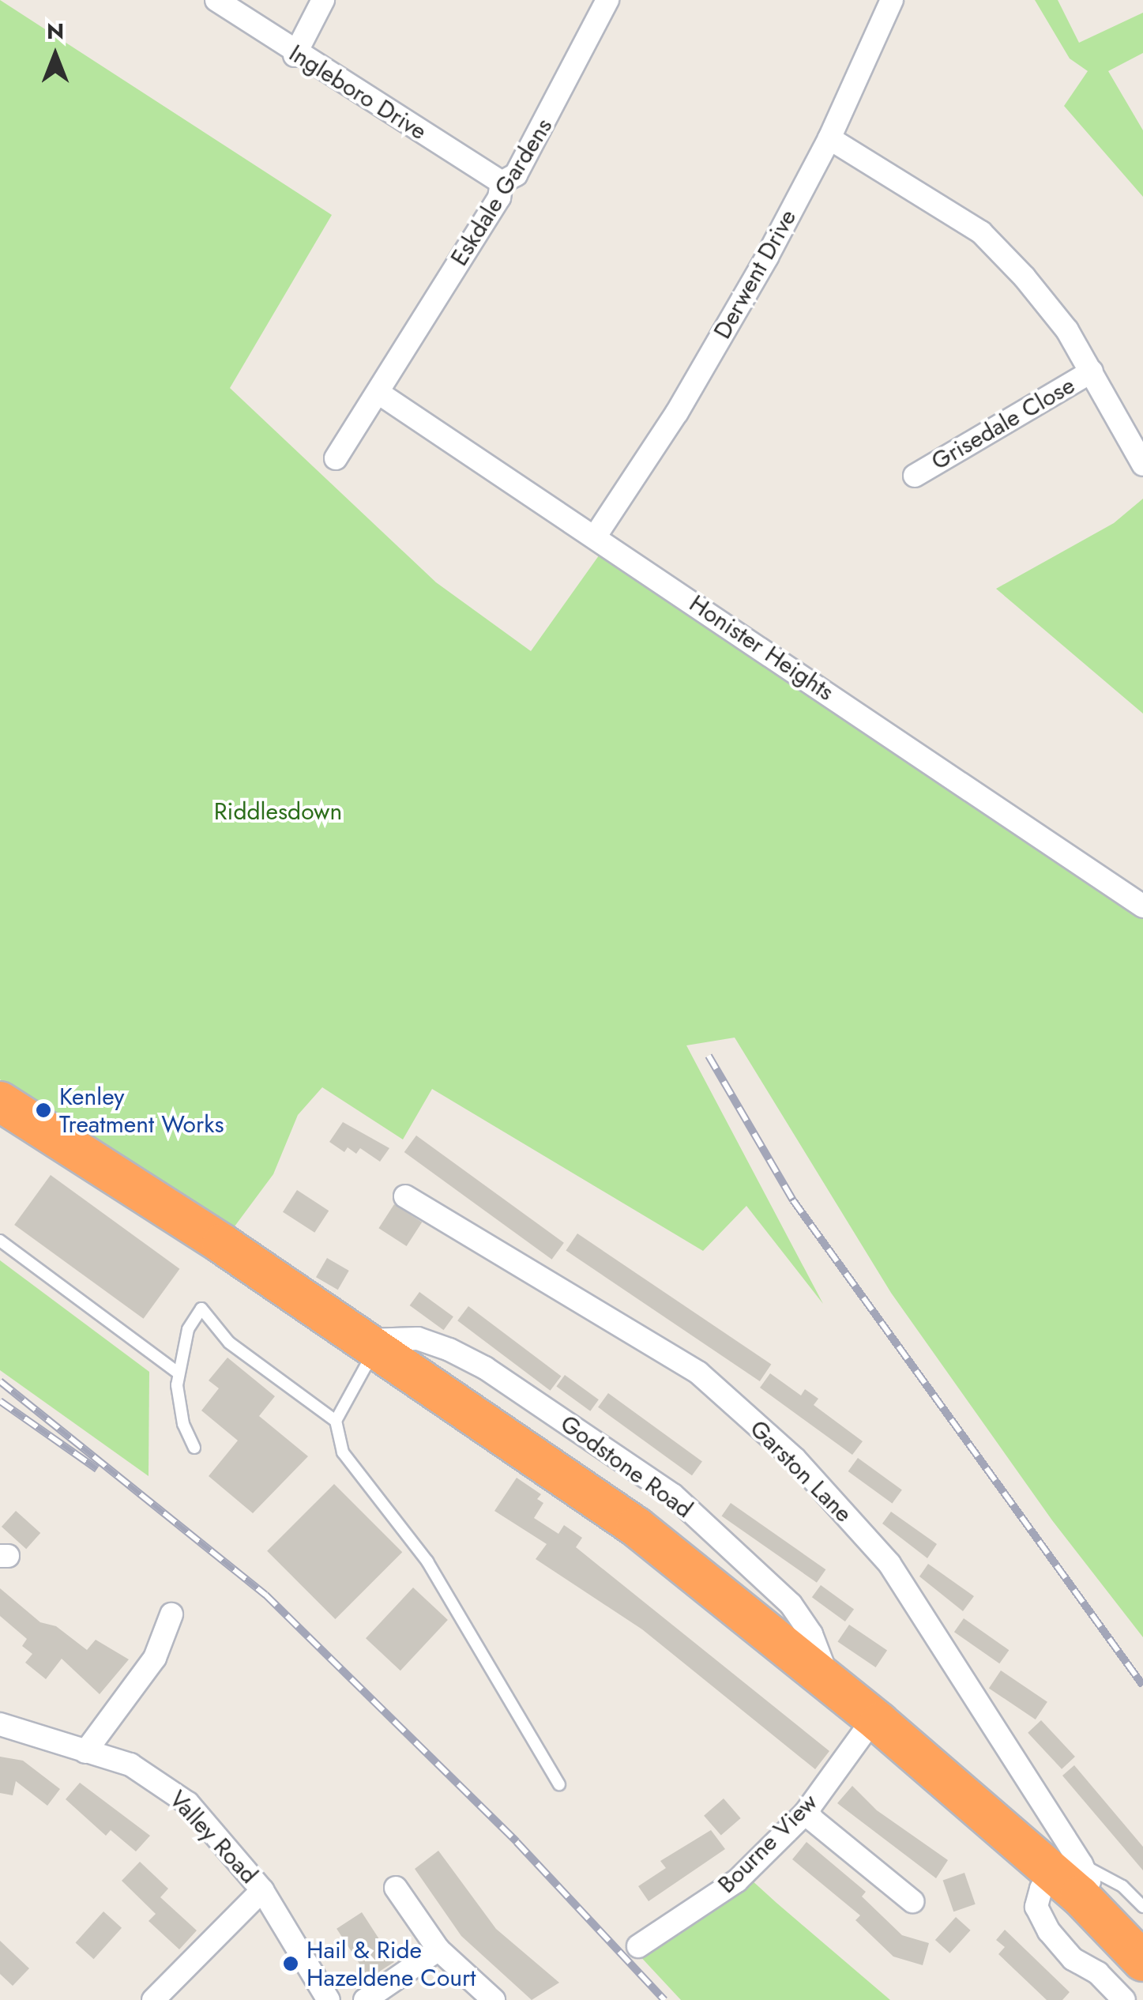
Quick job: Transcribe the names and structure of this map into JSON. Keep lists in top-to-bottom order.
{
  "streets": {
    "highway": ["Godstone Road"],
    "street": [
      "Ingleboro Drive",
      "Eskdale Gardens",
      "Derwent Drive",
      "Grisedale Close",
      "Honister Heights",
      "Garston Lane",
      "Valley Road",
      "Bourne View"
    ]
  },
  "crossings": [
    ["Ingleboro Drive", "Eskdale Gardens"],
    ["Eskdale Gardens", "Honister Heights"],
    ["Derwent Drive", "Honister Heights"],
    ["Godstone Road", "Garston Lane"],
    ["Godstone Road", "Bourne View"]
  ],
  "parks": ["Riddlesdown"],
  "places": ["Kenley Treatment Works", "Hail & Ride Hazeldene Court"],
  "north": "top"
}
